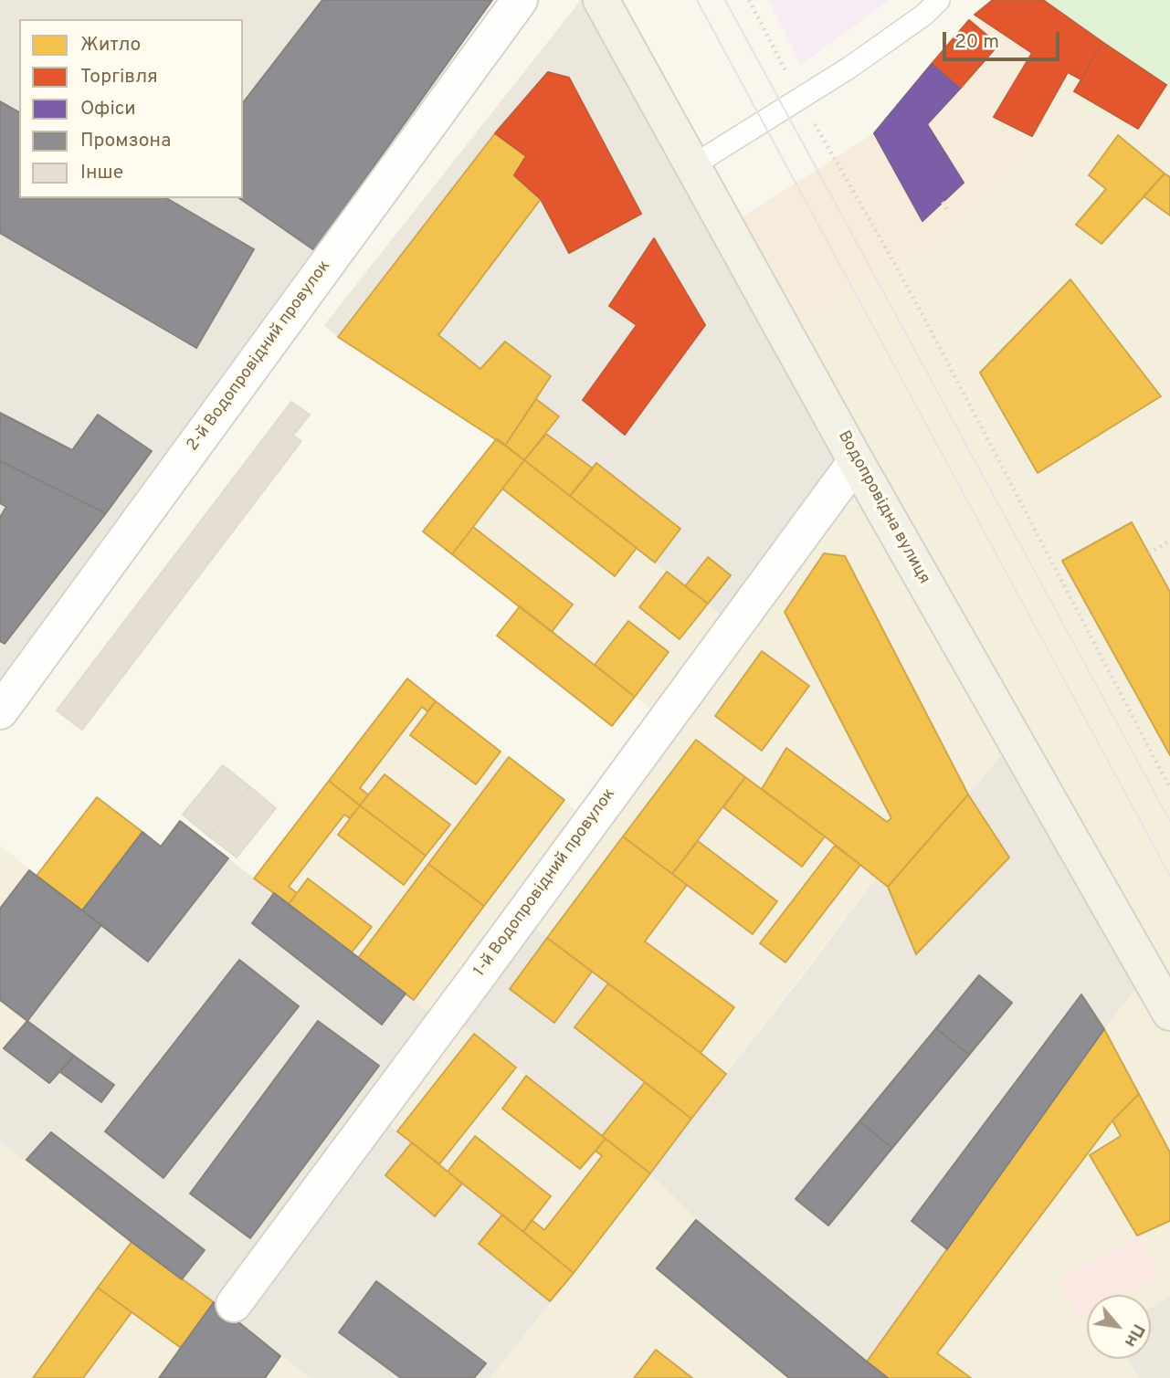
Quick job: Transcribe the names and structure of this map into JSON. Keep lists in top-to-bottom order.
{
  "streets": {
    "main road": ["Водопровідна вулиця"],
    "street": ["2-й Водопровідний провулок", "1-й Водопровідний провулок"]
  },
  "crossings": [
    ["Водопровідна вулиця", "1-й Водопровідний провулок"]
  ],
  "legend": [
    "Житло",
    "Торгівля",
    "Офіси",
    "Промзона",
    "Інше"
  ],
  "scale_bar": "20 m",
  "north": "bottom right"
}
